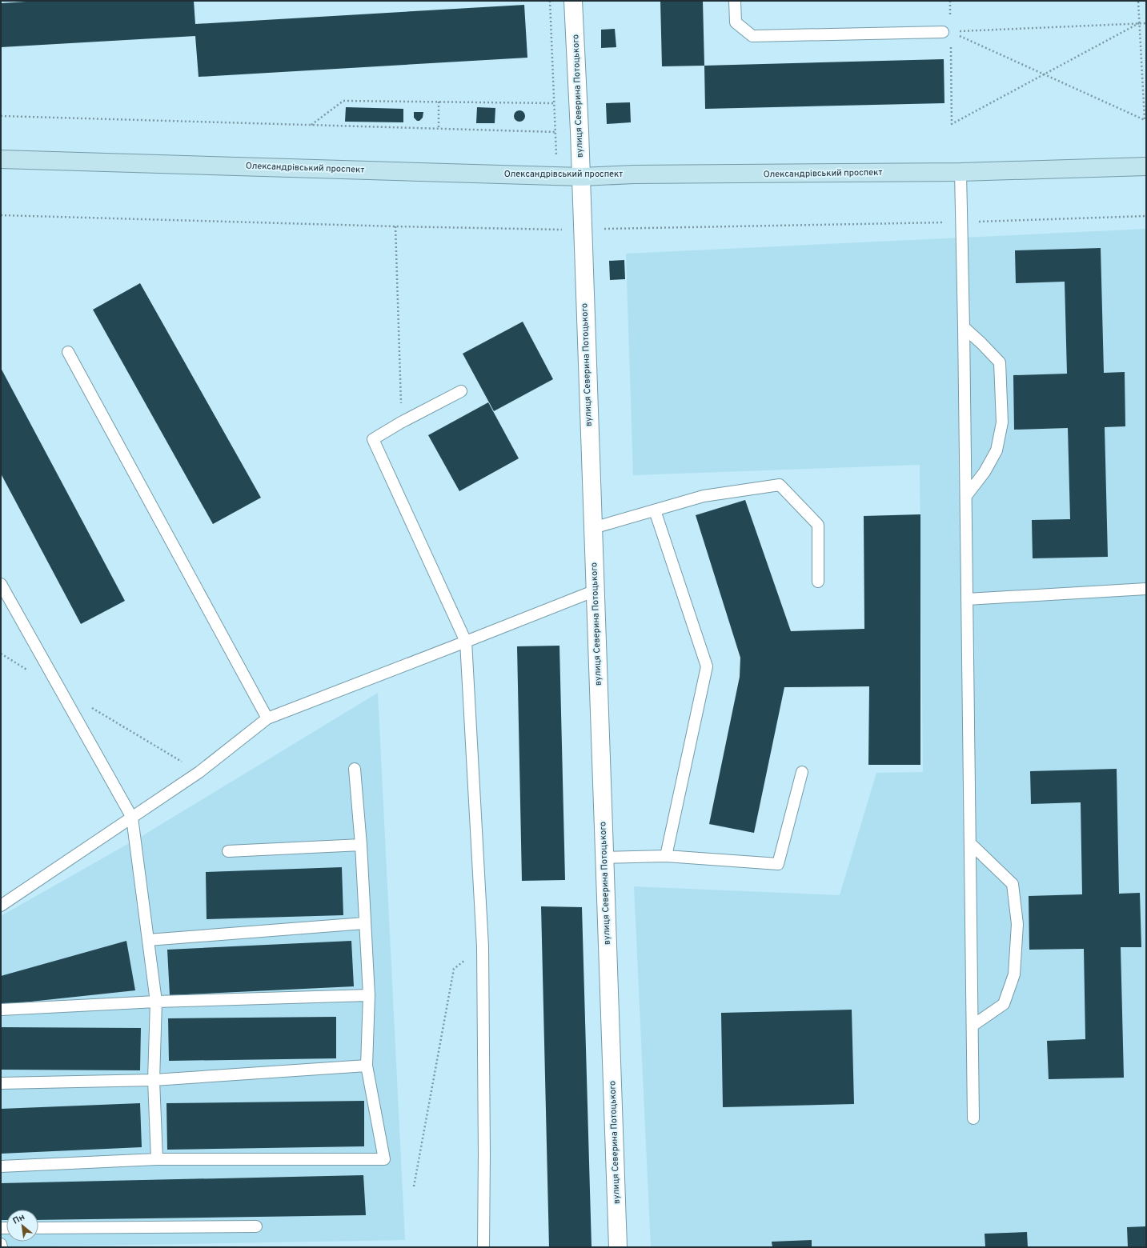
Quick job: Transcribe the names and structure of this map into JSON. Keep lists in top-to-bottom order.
{
  "streets": {
    "main road": ["Олександрівський проспект"],
    "street": ["вулиця Северина Потоцького"]
  },
  "crossings": [
    ["вулиця Северина Потоцького", "Олександрівський проспект"]
  ],
  "north": "top left"
}
